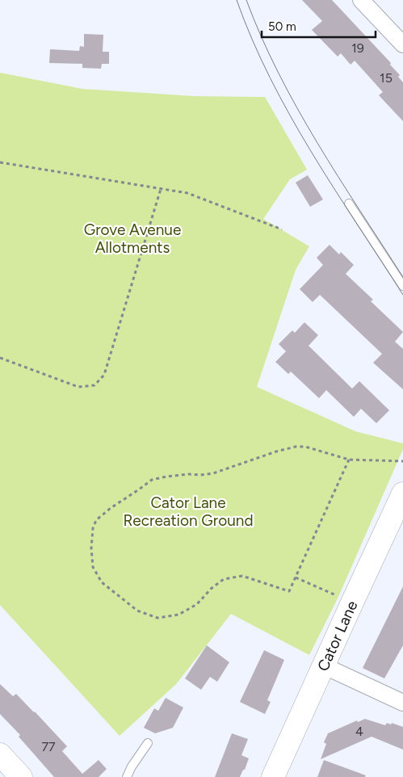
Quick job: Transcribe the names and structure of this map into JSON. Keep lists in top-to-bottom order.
{
  "streets": {
    "street": ["Cator Lane"]
  },
  "parks": ["Grove Avenue Allotments", "Cator Lane Recreation Ground"],
  "house_numbers": [
    "19",
    "15",
    "4",
    "77"
  ],
  "scale_bar": "50 m"
}
